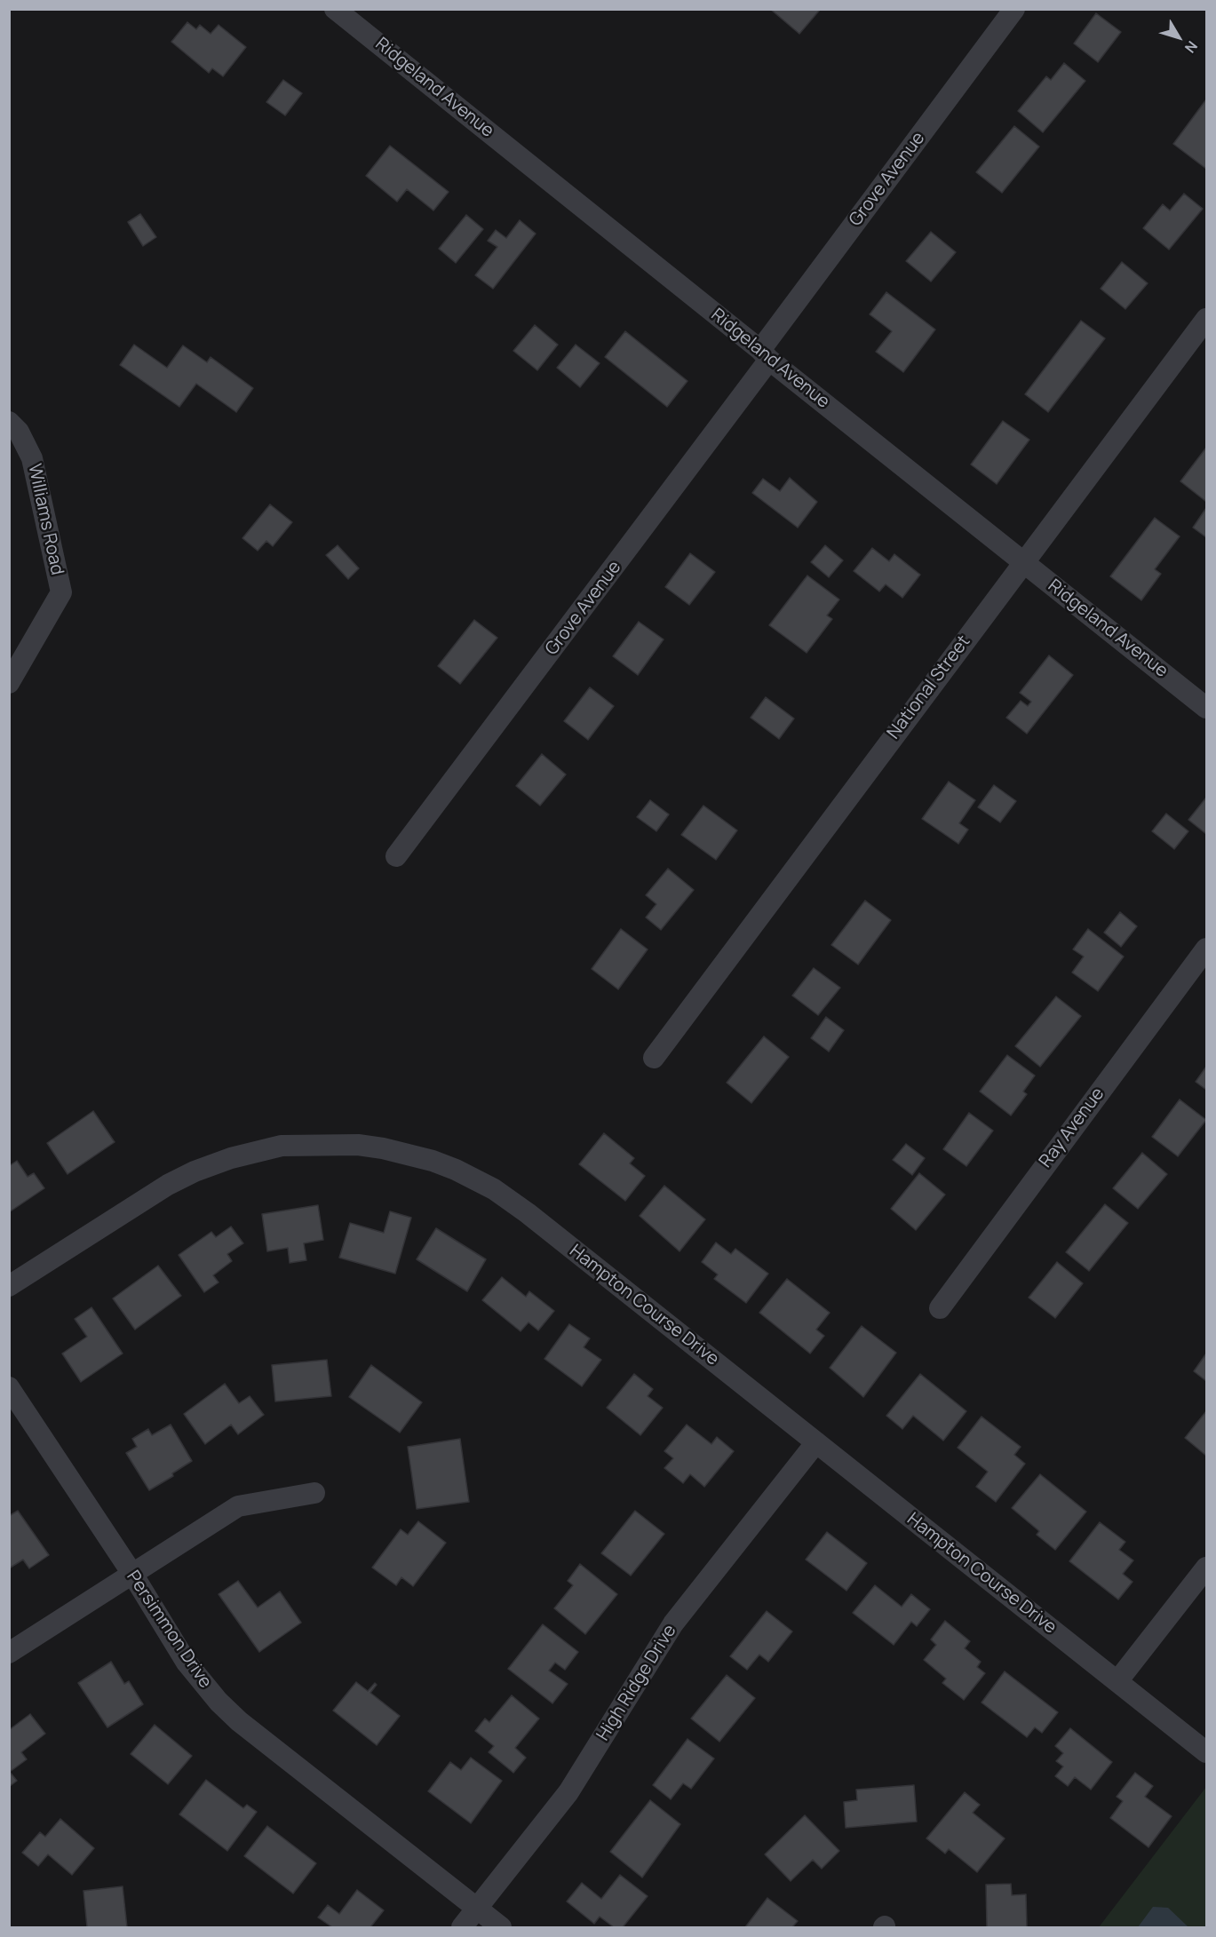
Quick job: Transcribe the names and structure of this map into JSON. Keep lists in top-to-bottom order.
{
  "streets": {
    "street": [
      "Ridgeland Avenue",
      "Grove Avenue",
      "Williams Road",
      "National Street",
      "Ray Avenue",
      "Hampton Course Drive",
      "Persimmon Drive",
      "High Ridge Drive"
    ]
  },
  "crossings": [
    ["Ridgeland Avenue", "Grove Avenue"],
    ["Ridgeland Avenue", "National Street"],
    ["Hampton Course Drive", "High Ridge Drive"],
    ["Persimmon Drive", "High Ridge Drive"]
  ],
  "north": "bottom right"
}
